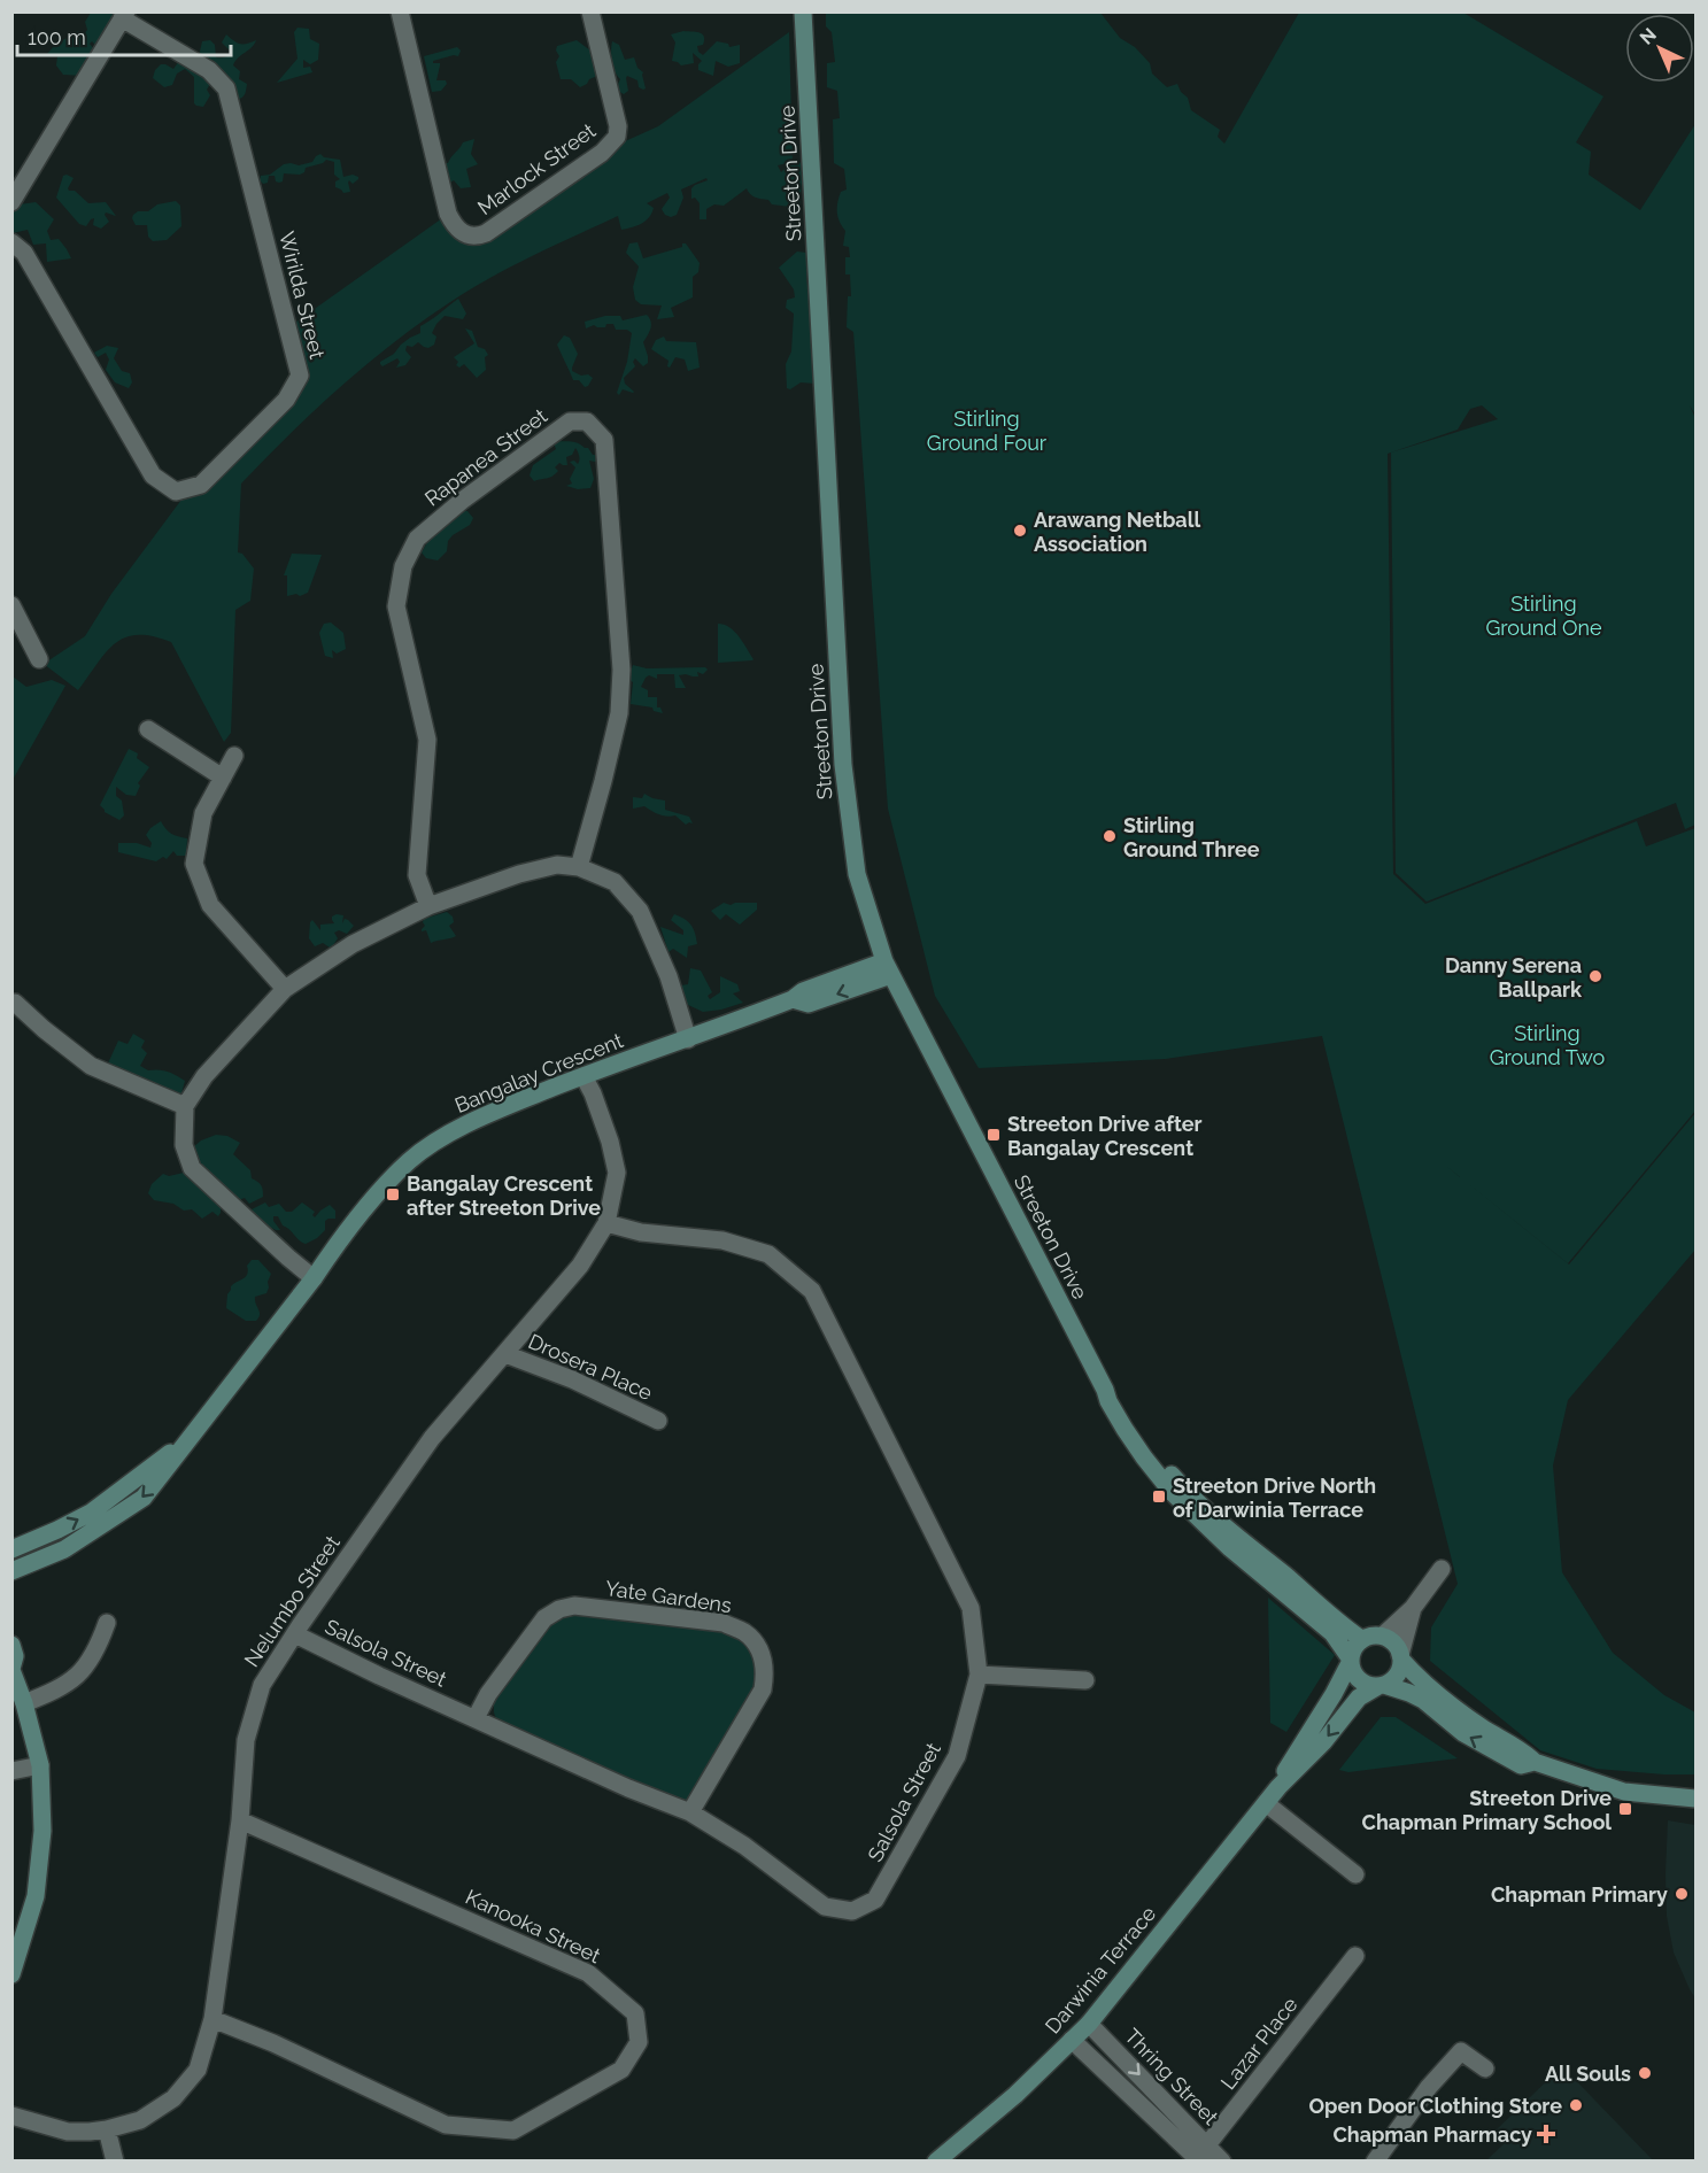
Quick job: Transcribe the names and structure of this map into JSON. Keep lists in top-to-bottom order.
{
  "streets": {
    "main road": ["Streeton Drive", "Bangalay Crescent", "Darwinia Terrace"],
    "street": [
      "Marlock Street",
      "Wirilda Street",
      "Rapanea Street",
      "Drosera Place",
      "Yate Gardens",
      "Nelumbo Street",
      "Salsola Street",
      "Kanooka Street",
      "Lazar Place",
      "Thring Street"
    ]
  },
  "crossings": [
    ["Streeton Drive", "Bangalay Crescent"],
    ["Streeton Drive", "Darwinia Terrace"],
    ["Bangalay Crescent", "Nelumbo Street"],
    ["Drosera Place", "Nelumbo Street"],
    ["Yate Gardens", "Salsola Street"],
    ["Nelumbo Street", "Salsola Street"],
    ["Nelumbo Street", "Kanooka Street"],
    ["Darwinia Terrace", "Thring Street"],
    ["Lazar Place", "Thring Street"]
  ],
  "parks": ["Stirling Ground Four", "Stirling Ground One", "Stirling Ground Two"],
  "places": {
    "other": [
      "Arawang Netball Association",
      "Stirling Ground Three",
      "Danny Serena Ballpark",
      "Chapman Primary",
      "All Souls",
      "Open Door Clothing Store"
    ],
    "transit": [
      "Streeton Drive after Bangalay Crescent",
      "Bangalay Crescent after Streeton Drive",
      "Streeton Drive North of Darwinia Terrace",
      "Streeton Drive Chapman Primary School"
    ],
    "health": ["Chapman Pharmacy"]
  },
  "scale_bar": "100 m",
  "north": "top left"
}
